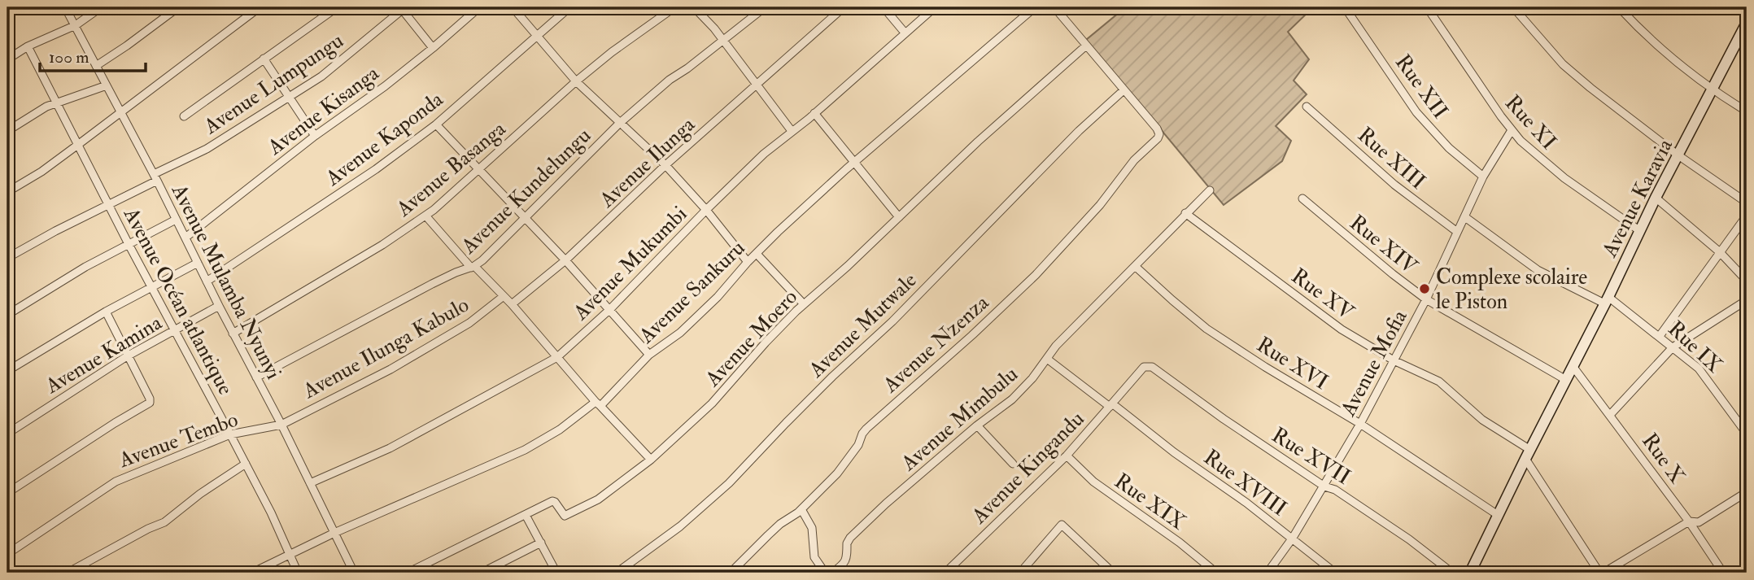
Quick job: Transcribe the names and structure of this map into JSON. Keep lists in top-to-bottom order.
{
  "streets": {
    "street": [
      "Avenue Lumpungu",
      "Rue XII",
      "Avenue Kisanga",
      "Rue XI",
      "Avenue Kaponda",
      "Rue XIII",
      "Avenue Ilunga",
      "Avenue Basanga",
      "Avenue Kundelungu",
      "Avenue Karavia",
      "Rue XIV",
      "Avenue Mukumbi",
      "Avenue Mulamba Nyunyi",
      "Avenue Sankuru",
      "Rue XV",
      "Avenue Océan atlantique",
      "Avenue Mutwale",
      "Avenue Moero",
      "Avenue Nzenza",
      "Rue IX",
      "Avenue Ilunga Kabulo",
      "Avenue Kamina",
      "Rue XVI",
      "Avenue Mofia",
      "Avenue Mimbulu",
      "Avenue Tembo",
      "Rue XVII",
      "Rue X",
      "Avenue Kingandu",
      "Rue XVIII",
      "Rue XIX"
    ]
  },
  "crossings": [
    ["Avenue Lumpungu", "Avenue Mulamba Nyunyi"],
    ["Avenue Lumpungu", "Avenue Océan atlantique"],
    ["Rue XII", "Avenue Mofia"],
    ["Avenue Kisanga", "Avenue Mulamba Nyunyi"],
    ["Rue XI", "Avenue Karavia"],
    ["Rue XI", "Avenue Mofia"],
    ["Avenue Kaponda", "Avenue Mulamba Nyunyi"],
    ["Rue XIII", "Avenue Mofia"],
    ["Avenue Basanga", "Avenue Mulamba Nyunyi"],
    ["Avenue Kundelungu", "Avenue Mulamba Nyunyi"],
    ["Avenue Karavia", "Rue XIV"],
    ["Avenue Karavia", "Rue XV"],
    ["Avenue Karavia", "Rue IX"],
    ["Avenue Karavia", "Rue XVI"],
    ["Avenue Karavia", "Rue X"],
    ["Rue XIV", "Avenue Mofia"],
    ["Avenue Mukumbi", "Avenue Mulamba Nyunyi"],
    ["Avenue Mulamba Nyunyi", "Avenue Sankuru"],
    ["Avenue Mulamba Nyunyi", "Avenue Ilunga Kabulo"],
    ["Avenue Mulamba Nyunyi", "Avenue Kamina"],
    ["Avenue Mulamba Nyunyi", "Avenue Tembo"],
    ["Avenue Sankuru", "Avenue Océan atlantique"],
    ["Rue XV", "Avenue Mofia"],
    ["Rue XV", "Avenue Mimbulu"],
    ["Avenue Océan atlantique", "Avenue Kamina"],
    ["Avenue Océan atlantique", "Avenue Tembo"],
    ["Avenue Mutwale", "Avenue Nzenza"],
    ["Avenue Ilunga Kabulo", "Avenue Tembo"],
    ["Rue XVI", "Avenue Mofia"],
    ["Rue XVI", "Avenue Mimbulu"],
    ["Avenue Mofia", "Rue XVII"],
    ["Avenue Mofia", "Rue XVIII"],
    ["Rue XVII", "Avenue Kingandu"],
    ["Avenue Kingandu", "Rue XVIII"],
    ["Avenue Kingandu", "Rue XIX"]
  ],
  "places": ["Complexe scolaire le Piston"],
  "scale_bar": "100 m"
}
